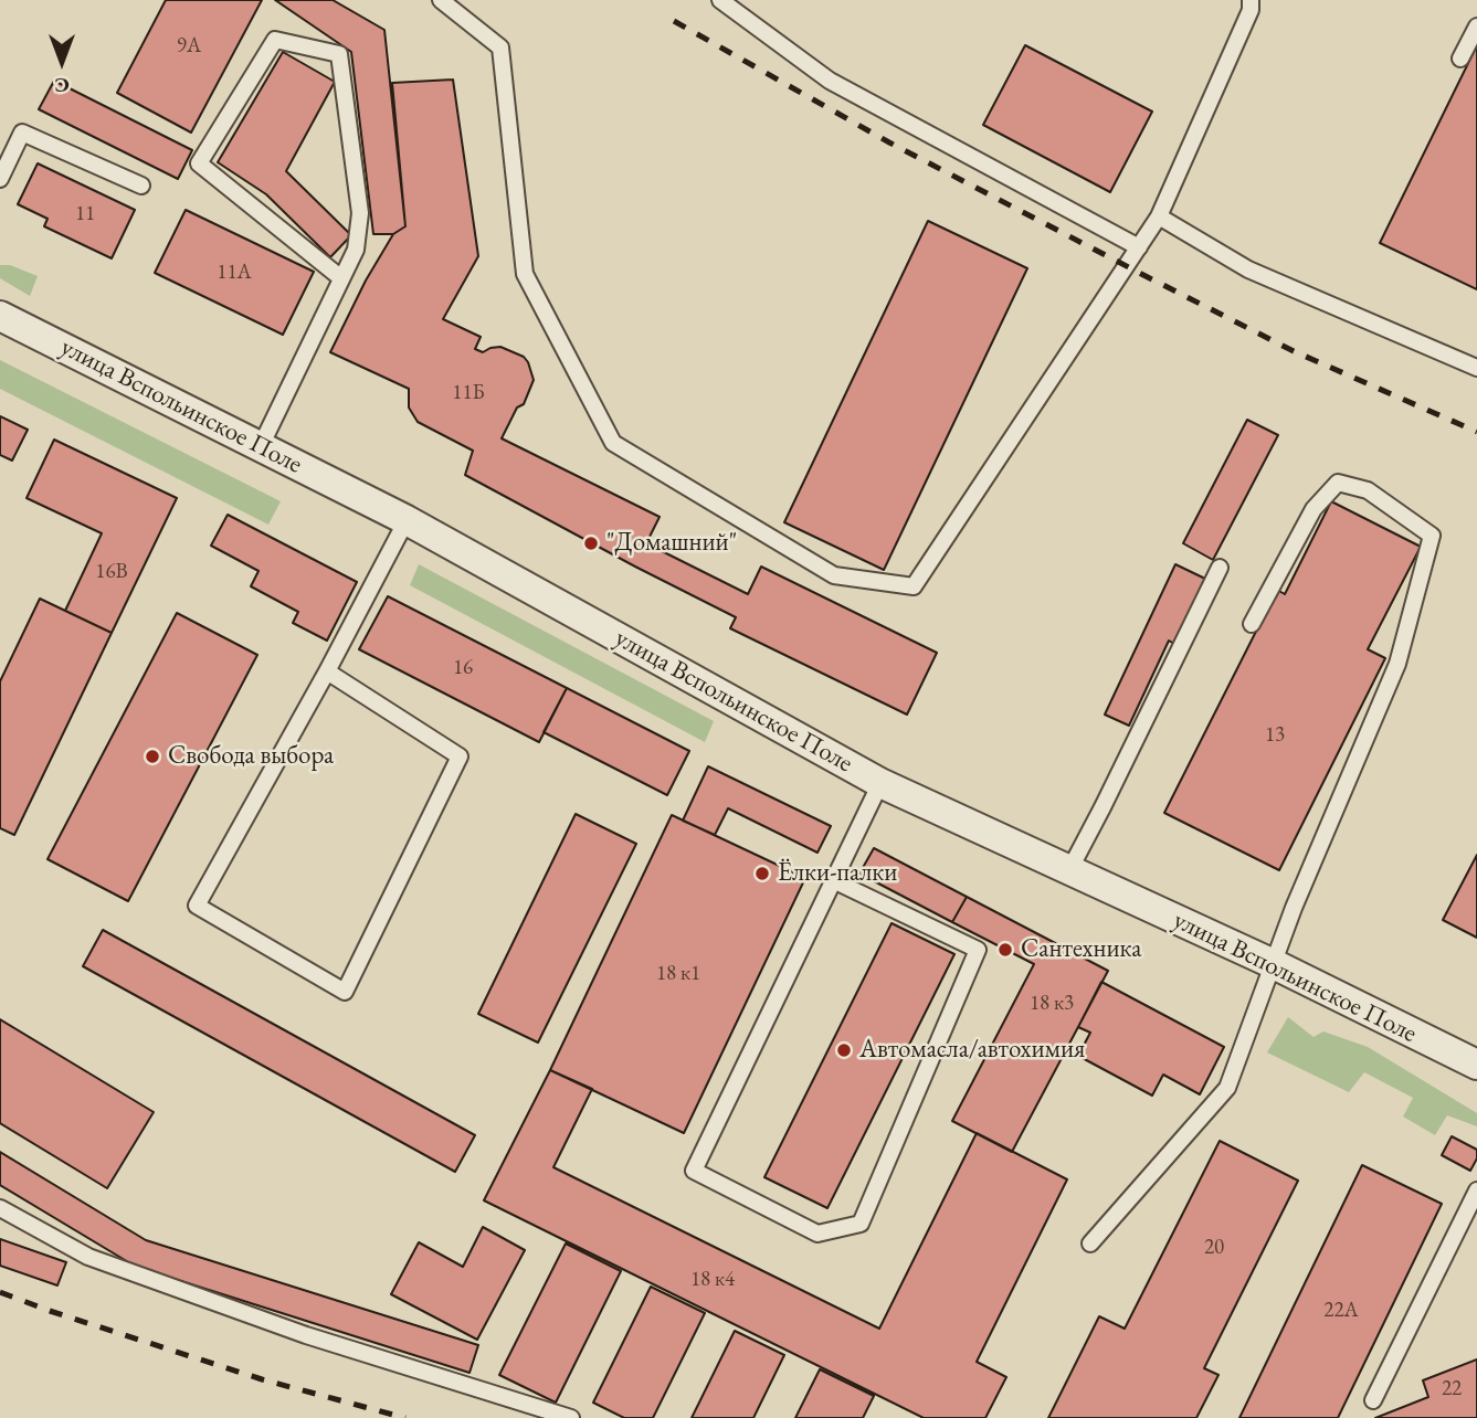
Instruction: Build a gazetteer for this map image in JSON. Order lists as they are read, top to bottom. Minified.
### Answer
{"streets":{"street":["улица Вспольинское Поле"]},"places":["\"Домашний\"","Свобода выбора","Ёлки-палки","Сантехника","Автомасла/автохимия"],"house_numbers":["9А","11","11А","11Б","16В","16","13","18 к1","18 к3","20","18 к4","22А","22"],"north":"bottom"}
